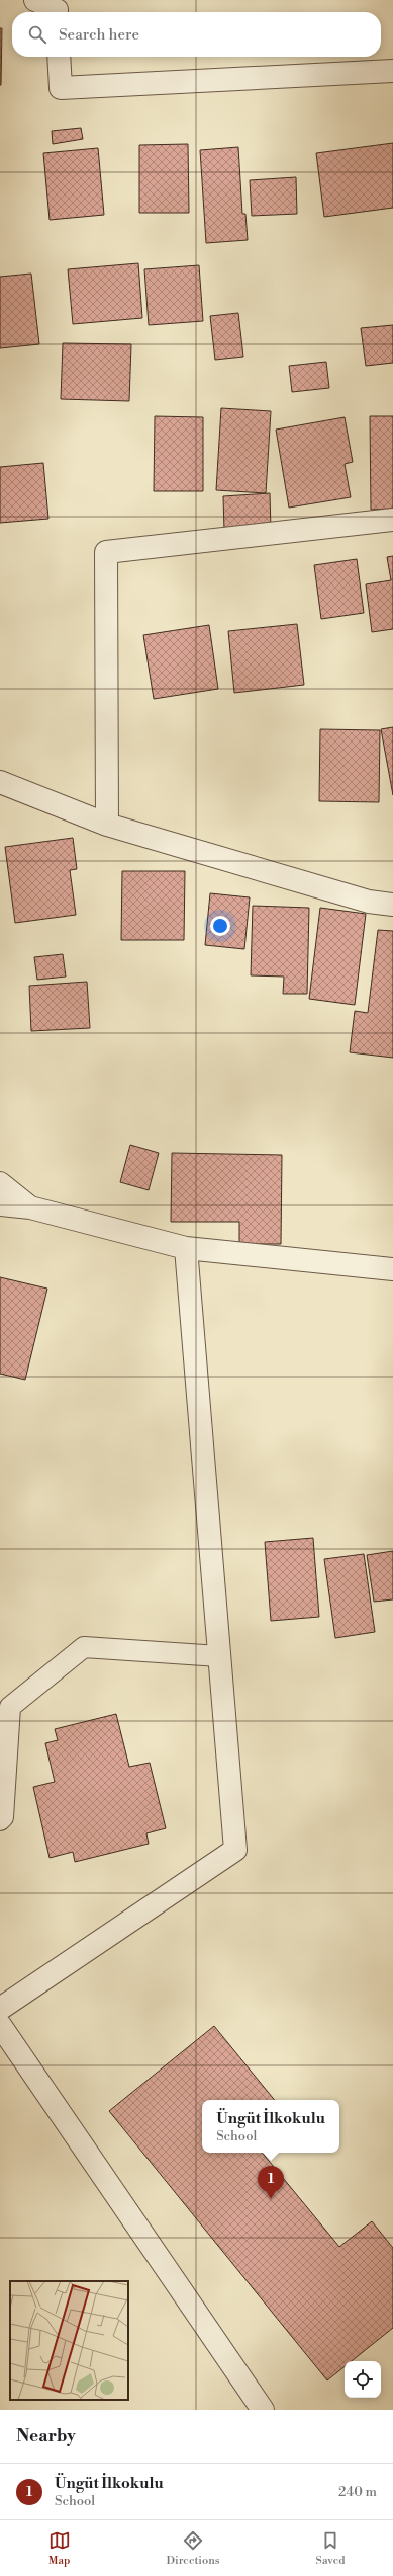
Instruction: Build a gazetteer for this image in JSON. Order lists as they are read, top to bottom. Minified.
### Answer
{"page":{"search":"Search here","popup":["Üngüt İlkokulu","School"],"pins":"1","heading":"Nearby","list":[{"mark":"1","name":"Üngüt İlkokulu","note":"School","value":"240 m"}],"nav":["Map","Directions","Saved"]}}
